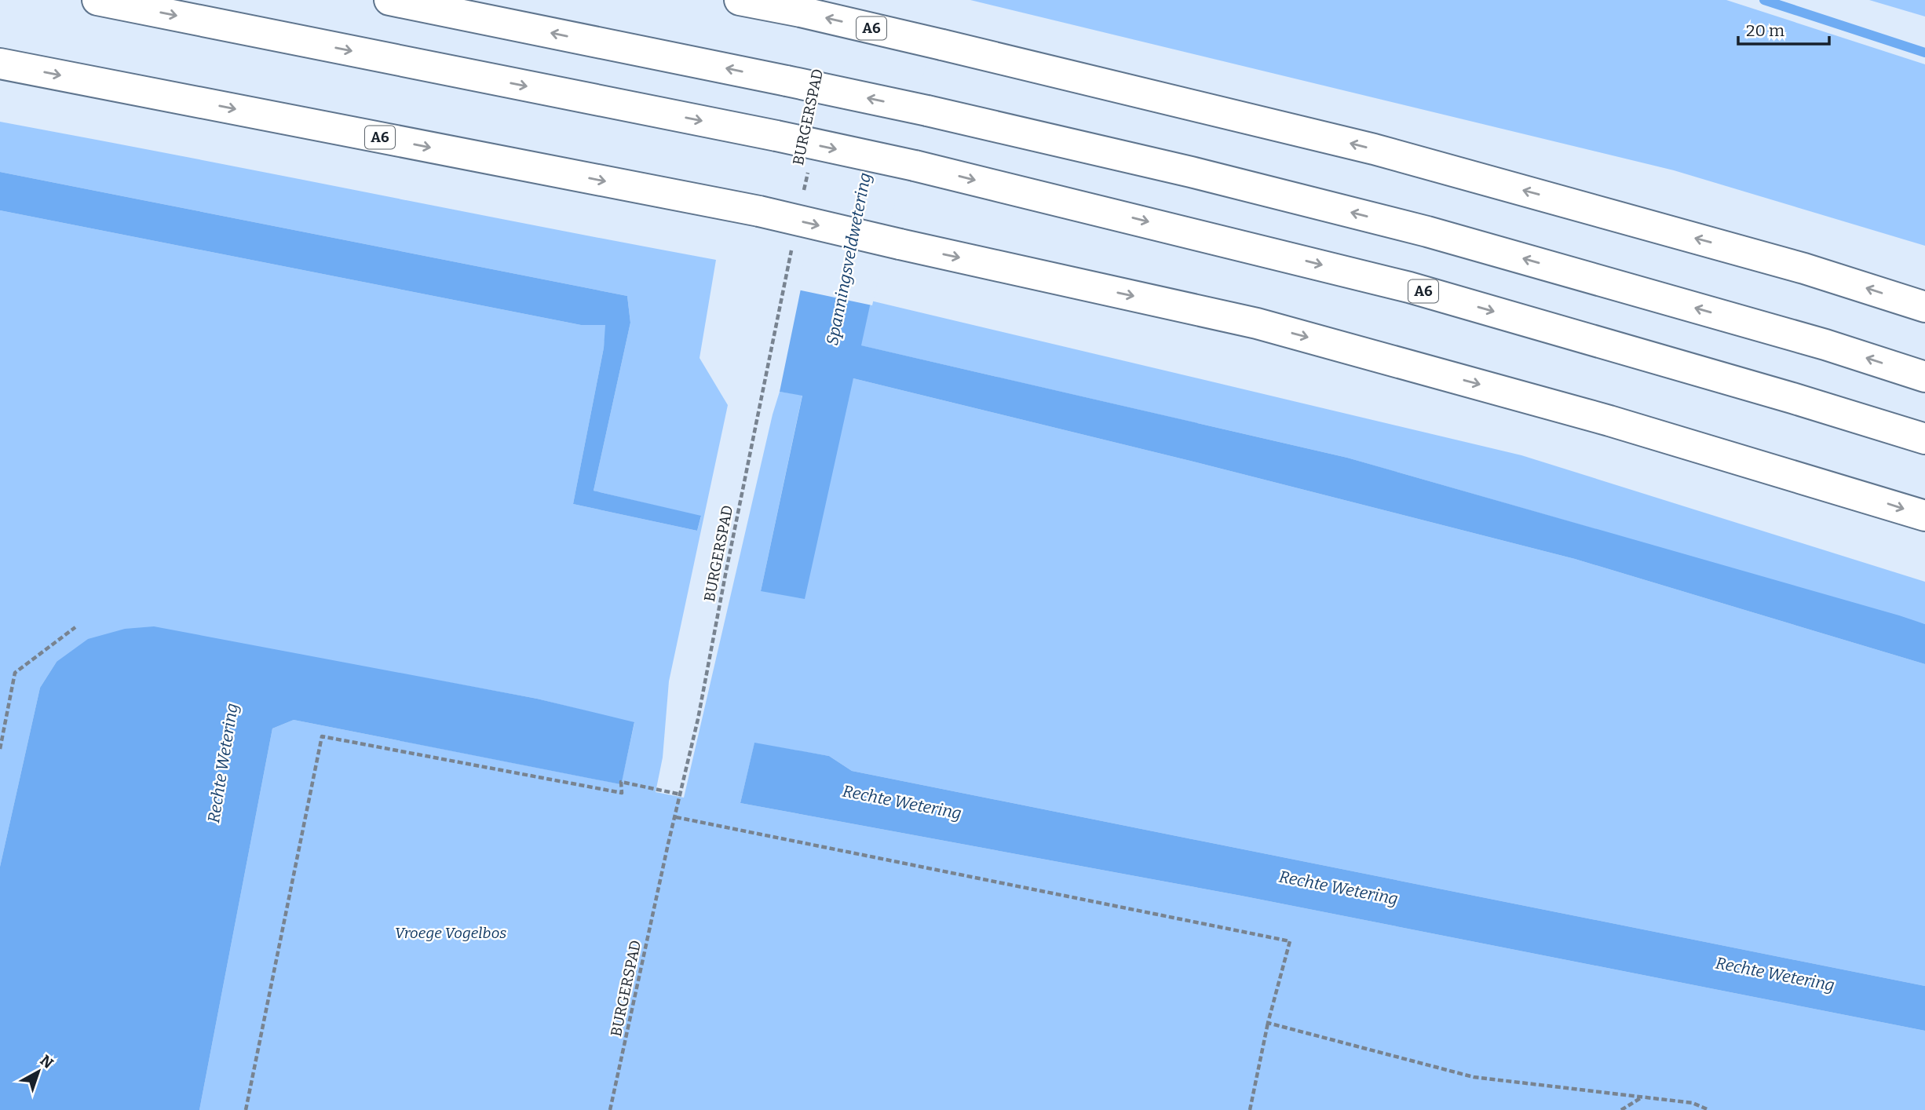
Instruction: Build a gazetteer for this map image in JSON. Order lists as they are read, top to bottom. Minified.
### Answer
{"streets":{"highway":["A6"],"path":["BURGERSPAD"]},"water":["Spanningsveldwetering","Rechte Wetering"],"parks":["Vroege Vogelbos"],"scale_bar":"20 m","north":"top right"}
